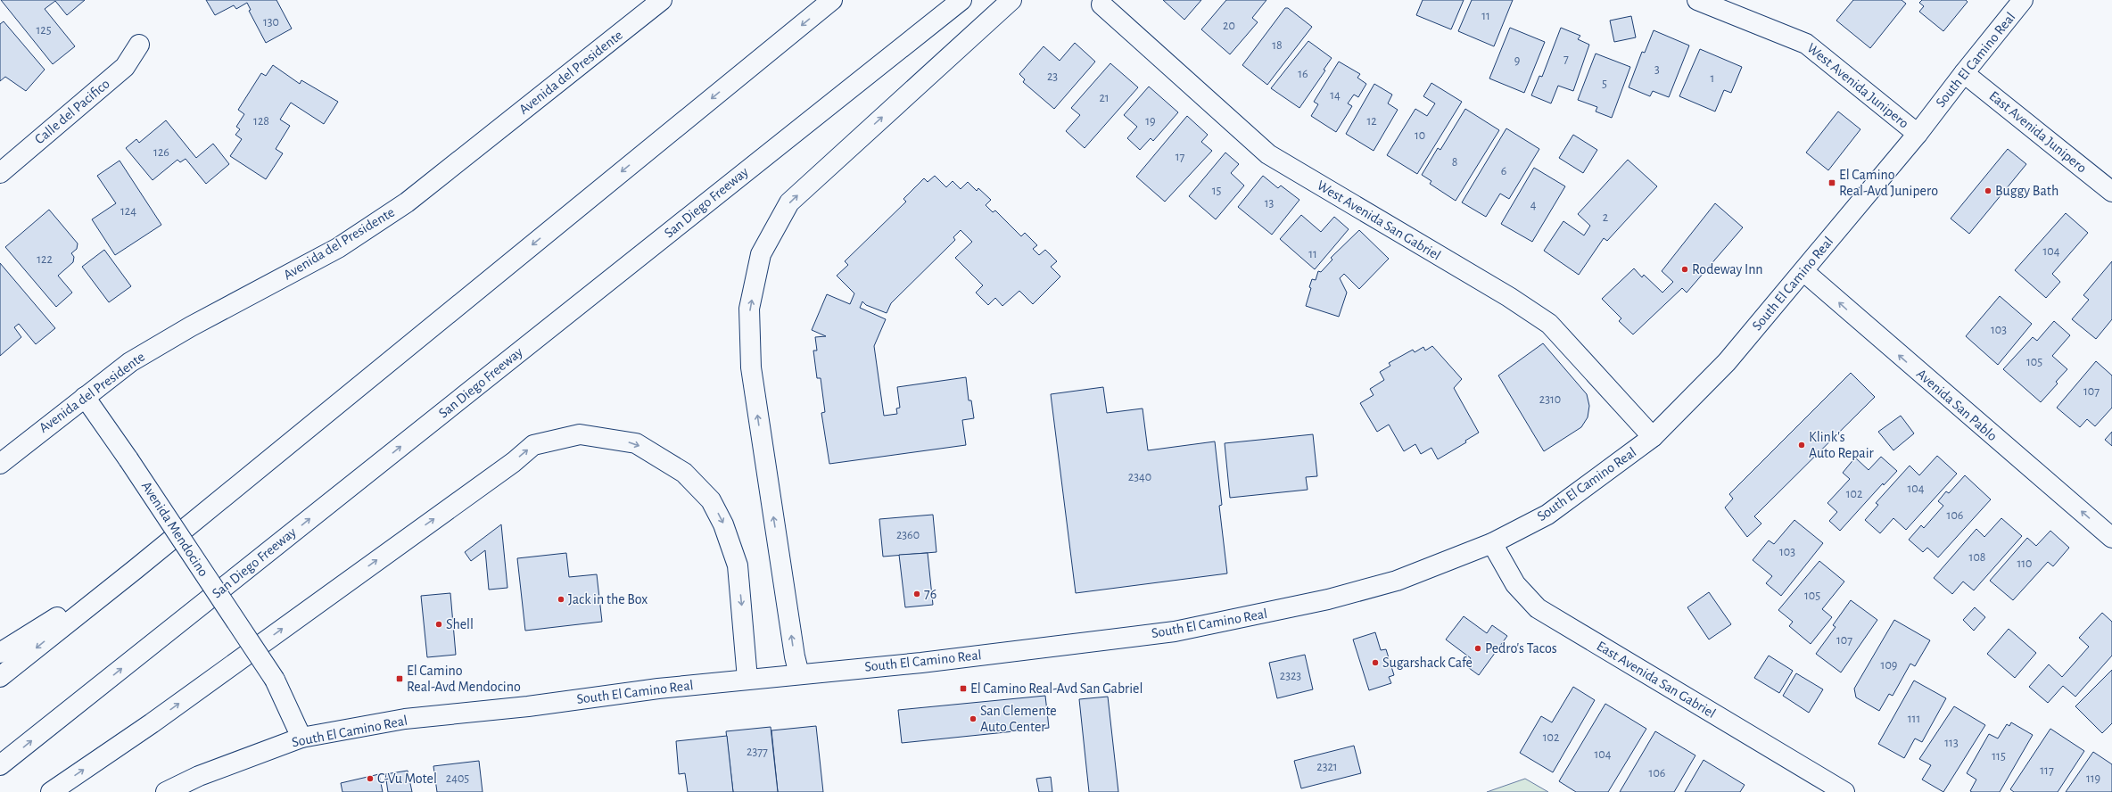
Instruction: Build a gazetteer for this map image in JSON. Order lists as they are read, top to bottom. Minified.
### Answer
{"streets":{"main road":["South El Camino Real","Avenida del Presidente","West Avenida Junipero","Calle del Pacifico","East Avenida Junipero","San Diego Freeway","West Avenida San Gabriel","Avenida San Pablo","Avenida Mendocino","East Avenida San Gabriel"]},"crossings":[["South El Camino Real","West Avenida Junipero"],["South El Camino Real","East Avenida Junipero"],["South El Camino Real","West Avenida San Gabriel"],["South El Camino Real","Avenida San Pablo"],["South El Camino Real","Avenida Mendocino"],["South El Camino Real","East Avenida San Gabriel"],["Avenida del Presidente","Avenida Mendocino"]],"one_way":["Avenida San Pablo"],"places":{"transit":["El Camino Real-Avd Junipero","El Camino Real-Avd Mendocino","El Camino Real-Avd San Gabriel"],"other":["Buggy Bath","Rodeway Inn","Klink's Auto Repair","76","Jack in the Box","Shell","Pedro's Tacos","Sugarshack Cafe","San Clemente Auto Center","C-Vu Motel"]},"house_numbers":["11","130","20","125","18","7","9","3","16","23","1","5","14","21","128","19","12","10","126","17","8","6","15","13","4","124","2","104","11","122","103","105","107","2310","2340","104","102","106","2360","103","108","110","105","107","109","2323","111","102","113","2377","104","115","2321","117","106","2405","119"]}
